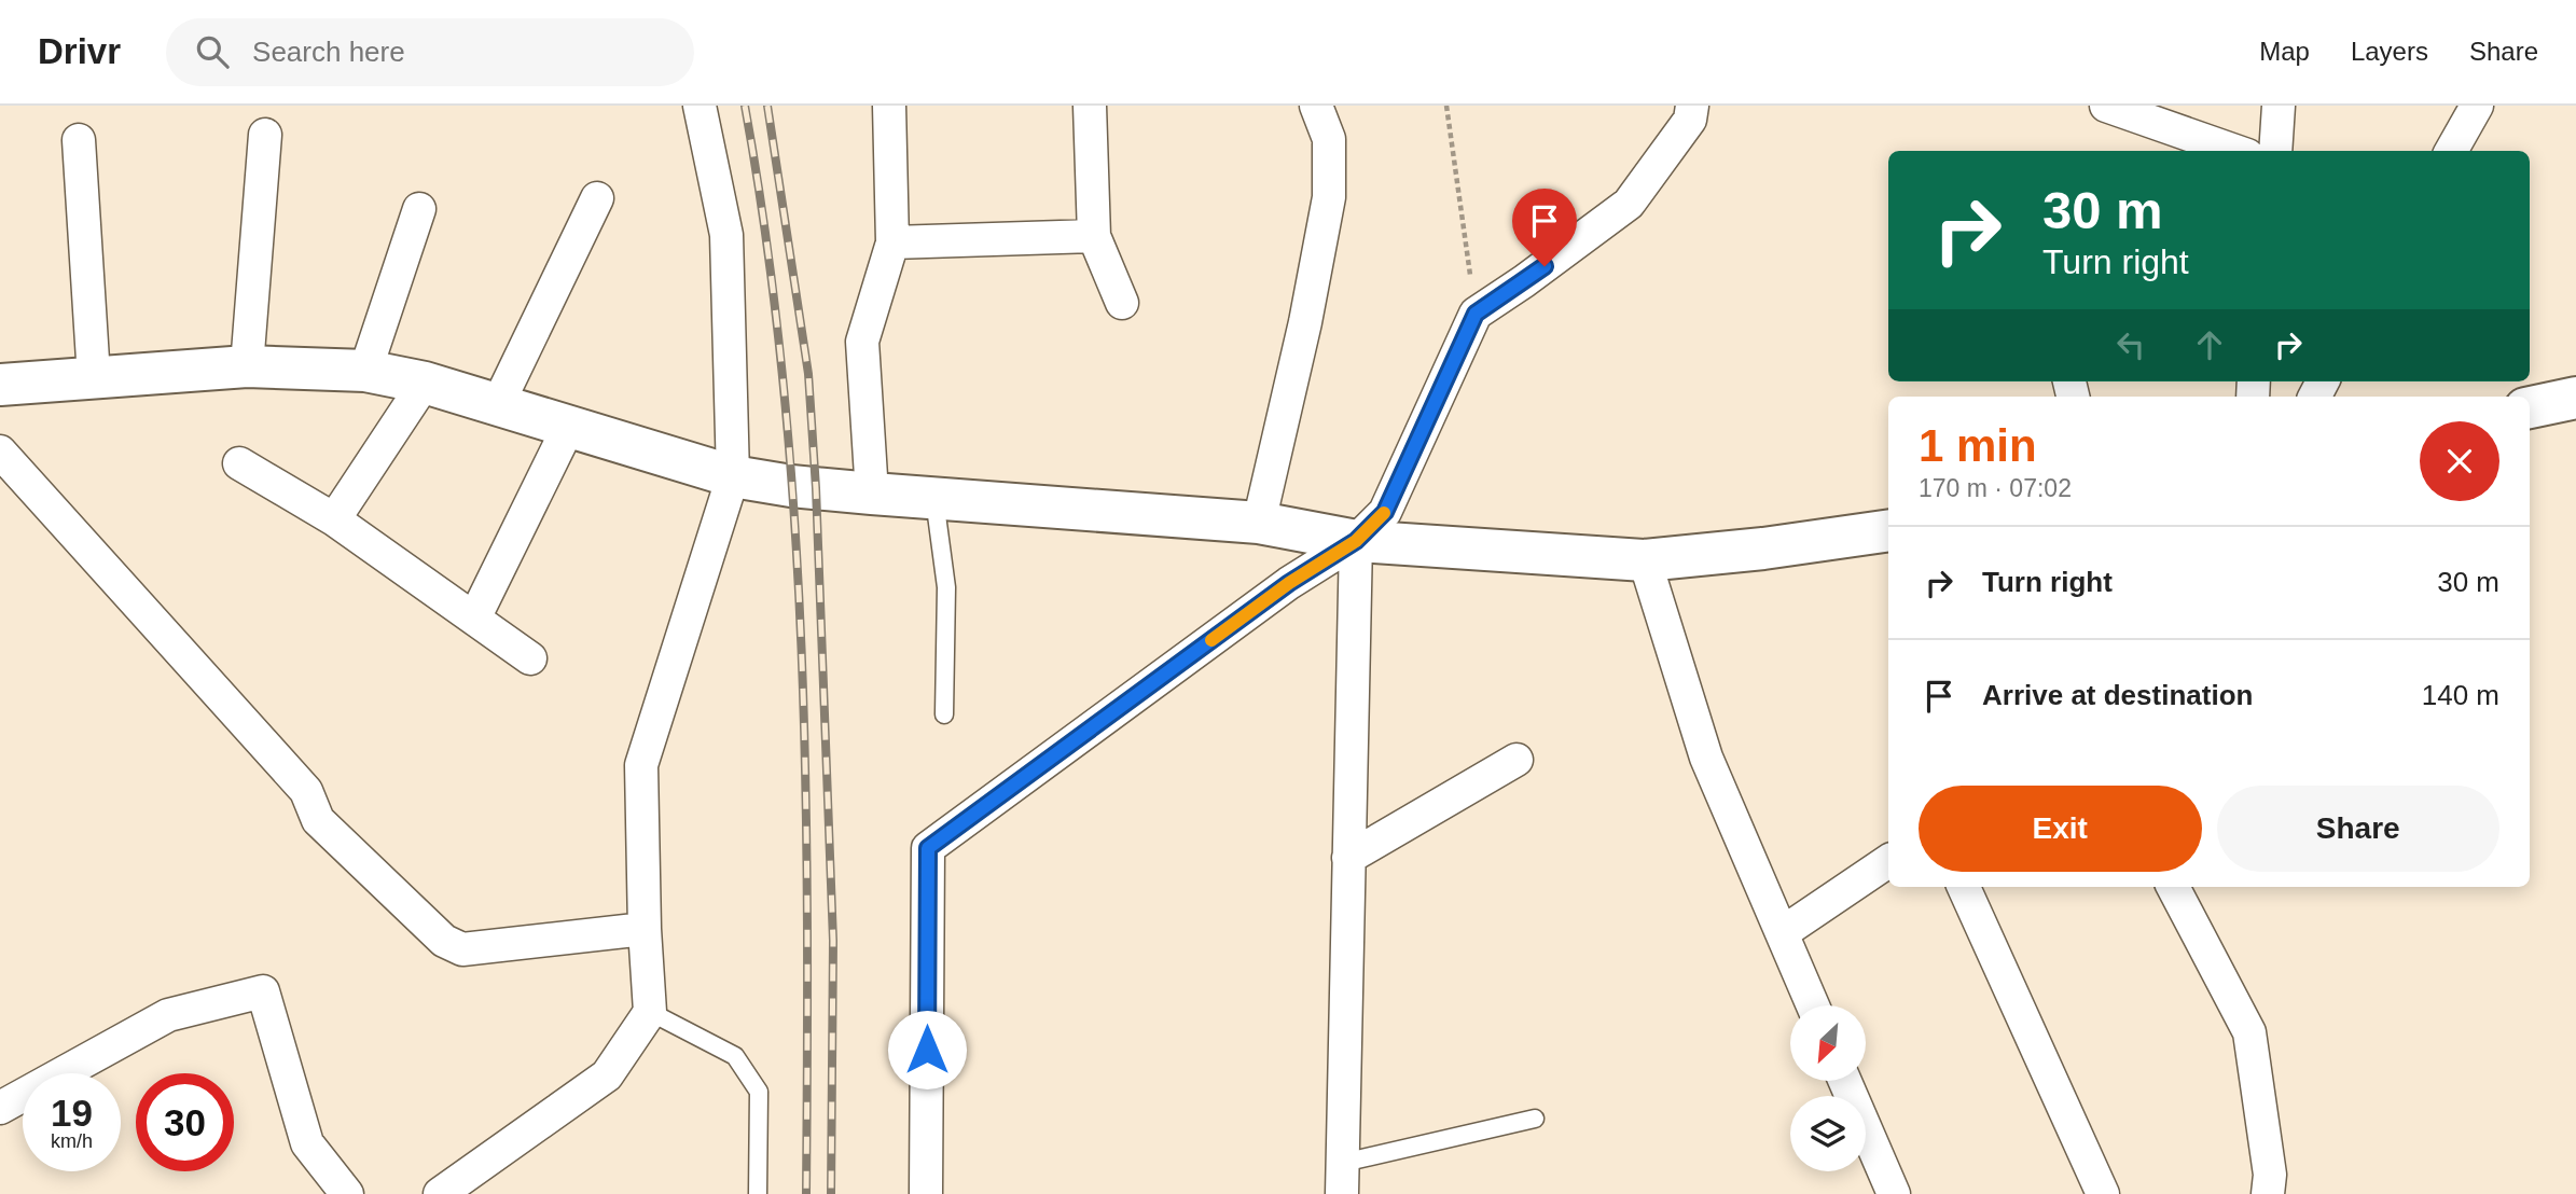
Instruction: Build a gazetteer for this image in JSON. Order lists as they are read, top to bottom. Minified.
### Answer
{"north":"bottom left","page":{"header":"Drivr","search":"Search here","nav":["Map","Layers","Share"],"turn":["30 m","Turn right"],"heading":["1 min","170 m · 07:02"],"list":[{"name":"Turn right","value":"30 m"},{"name":"Arrive at destination","value":"140 m"}],"buttons":["Exit","Share"],"speed":"19 km/h","limit":"30"}}
